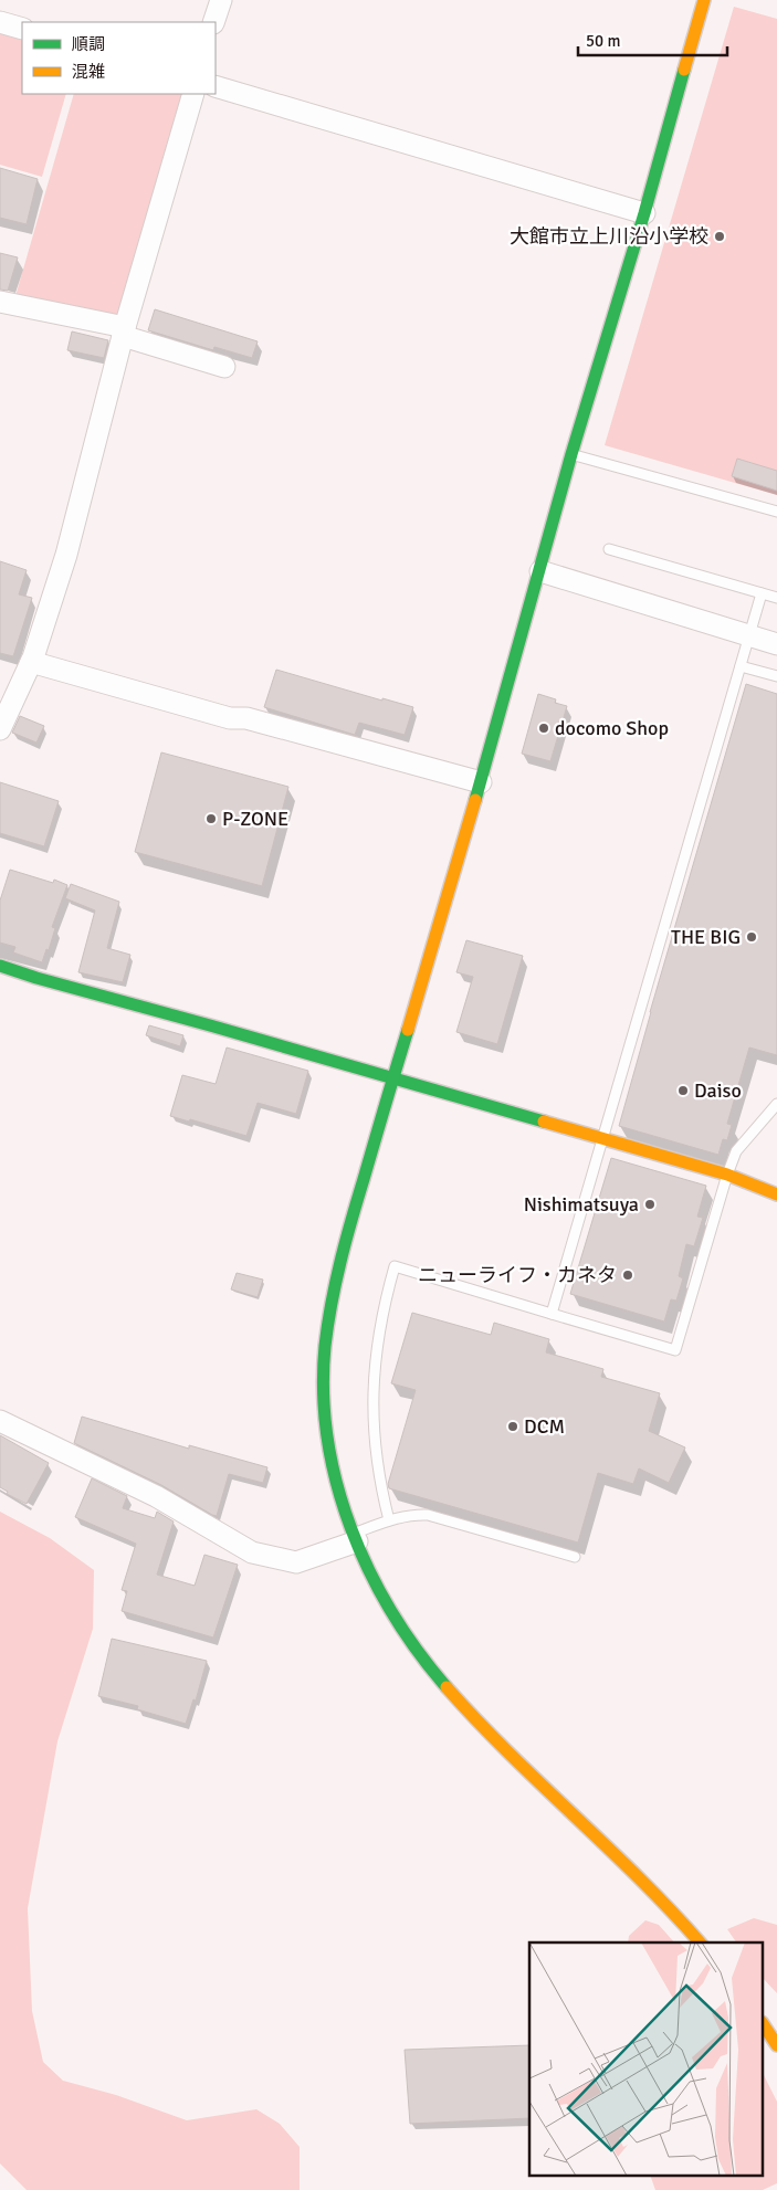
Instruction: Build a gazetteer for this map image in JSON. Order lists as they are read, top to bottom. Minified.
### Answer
{"places":["大館市立上川沿小学校","docomo Shop","P-ZONE","THE BIG","Daiso","Nishimatsuya","ニューライフ・カネタ","DCM"],"legend":["順調","混雑"],"scale_bar":"50 m"}
